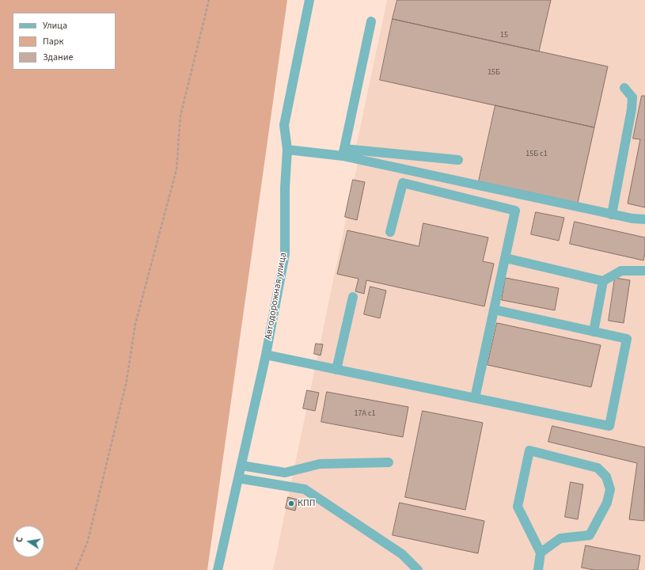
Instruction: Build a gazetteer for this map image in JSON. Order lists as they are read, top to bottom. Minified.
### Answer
{"streets":{"street":["Автодорожная улица"]},"places":["КПП"],"house_numbers":["15","15Б","15Б с1","17А с1"],"legend":["Улица","Парк","Здание"],"north":"left"}
